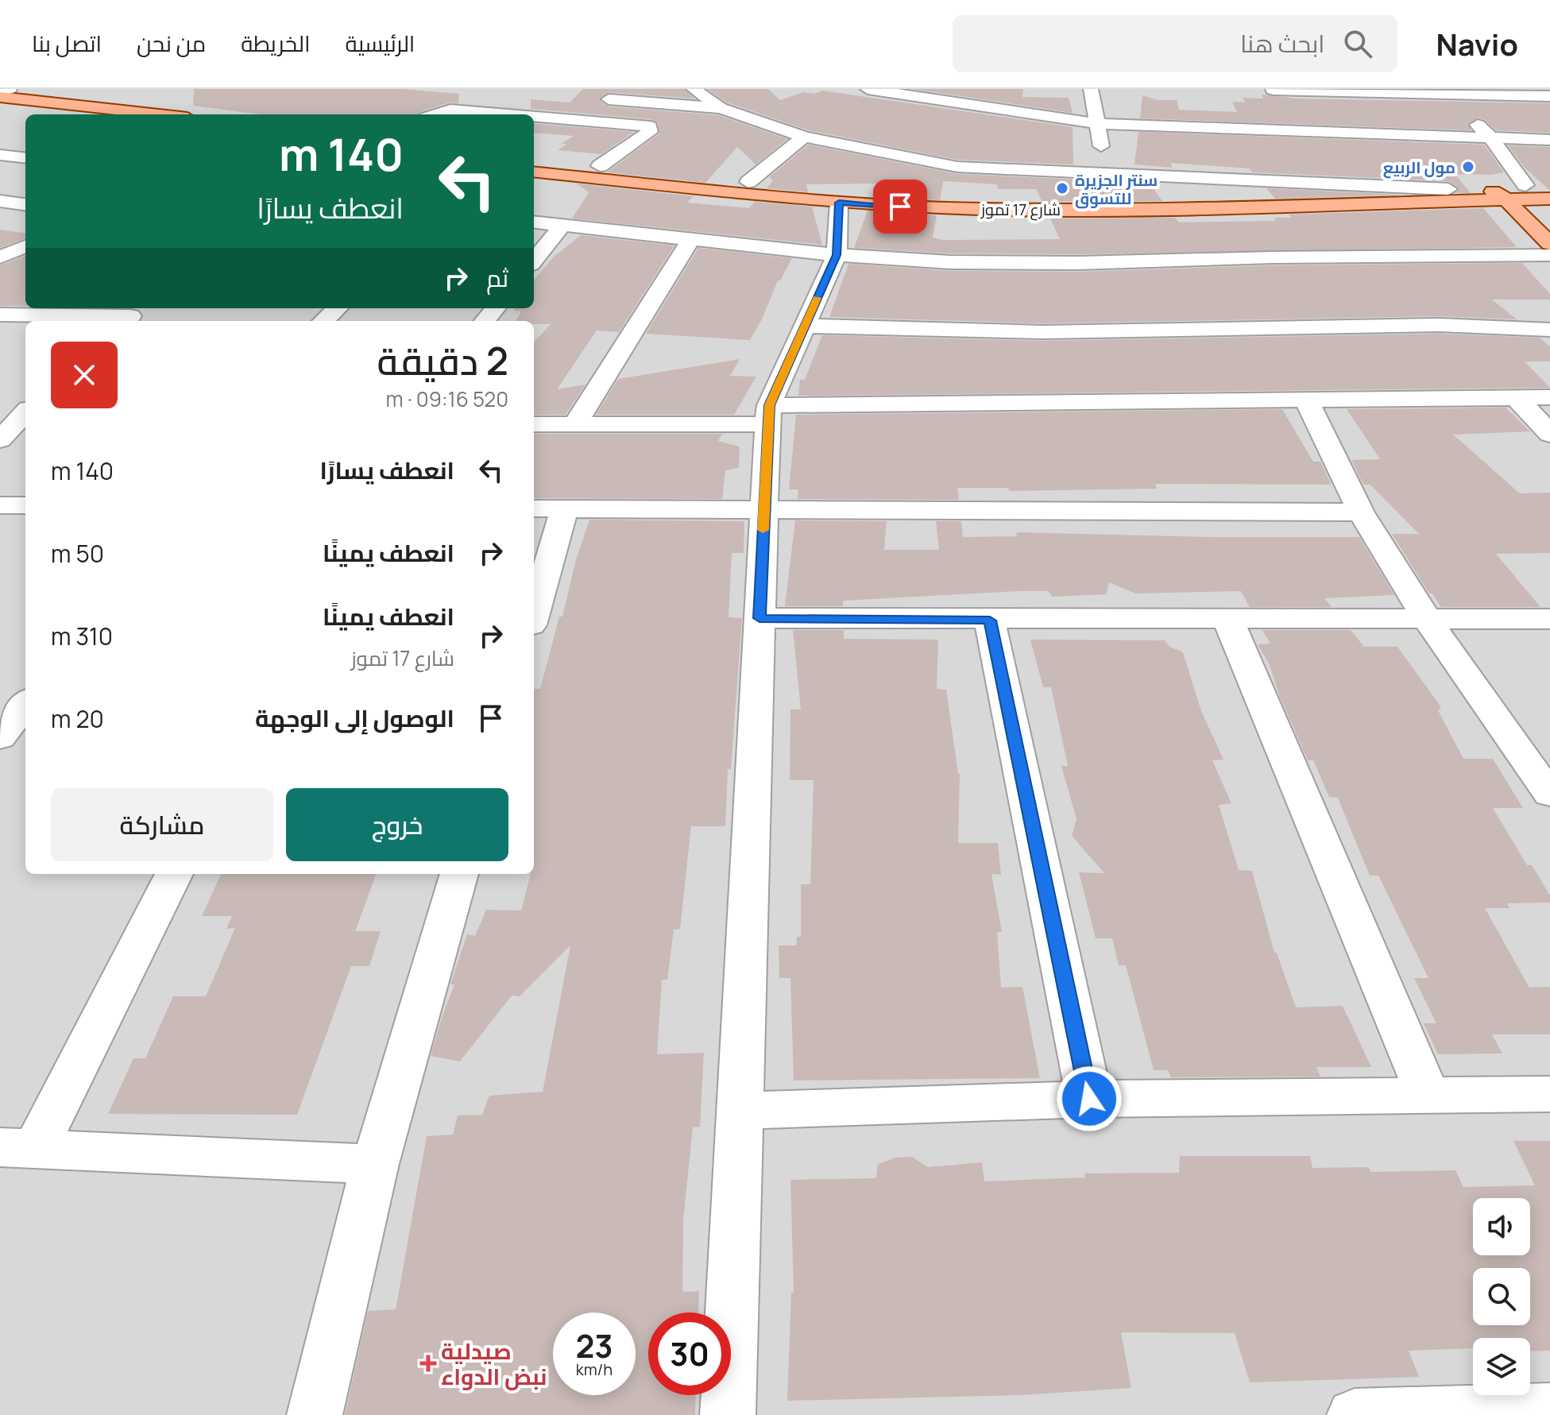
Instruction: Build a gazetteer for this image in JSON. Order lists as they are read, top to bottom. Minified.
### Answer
{"streets":{"main road":["شارع 17 تموز"]},"places":{"other":["مول الربيع","سنتر الجزيرة للتسوق"],"health":["صيدلية نبض الدواء"]},"page":{"header":"Navio","search":"ابحث هنا","nav":["الرئيسية","الخريطة","من نحن","اتصل بنا"],"turn":["140 m","انعطف يسارًا"],"then":"ثم","heading":["2 دقيقة","520 m · 09:16"],"list":[{"name":"انعطف يسارًا","value":"140 m"},{"name":"انعطف يمينًا","value":"50 m"},{"name":"انعطف يمينًا","note":"شارع 17 تموز","value":"310 m"},{"name":"الوصول إلى الوجهة","value":"20 m"}],"buttons":["خروج","مشاركة"],"speed":"23 km/h","limit":"30"}}
